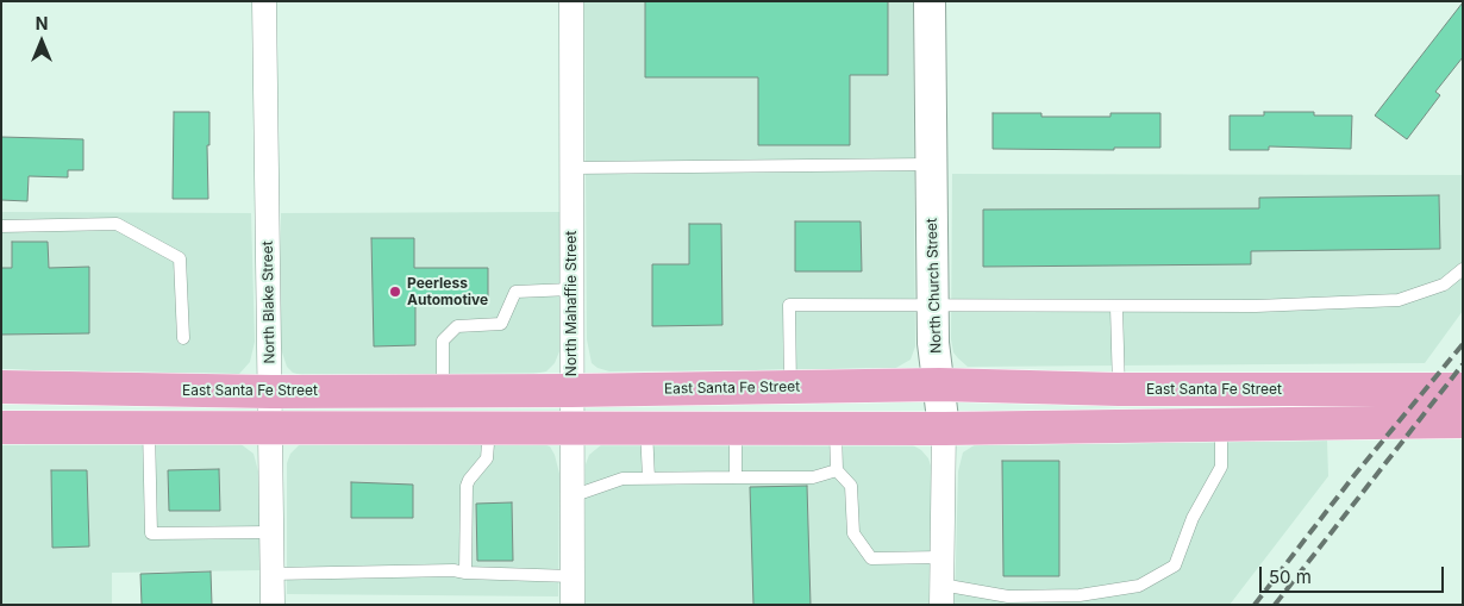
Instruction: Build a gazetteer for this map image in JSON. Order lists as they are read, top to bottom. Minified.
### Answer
{"streets":{"main road":["East Santa Fe Street"],"street":["North Church Street","North Blake Street","North Mahaffie Street"]},"crossings":[["North Church Street","East Santa Fe Street"],["North Blake Street","East Santa Fe Street"],["North Mahaffie Street","East Santa Fe Street"]],"places":["Peerless Automotive"],"scale_bar":"50 m","north":"top"}
